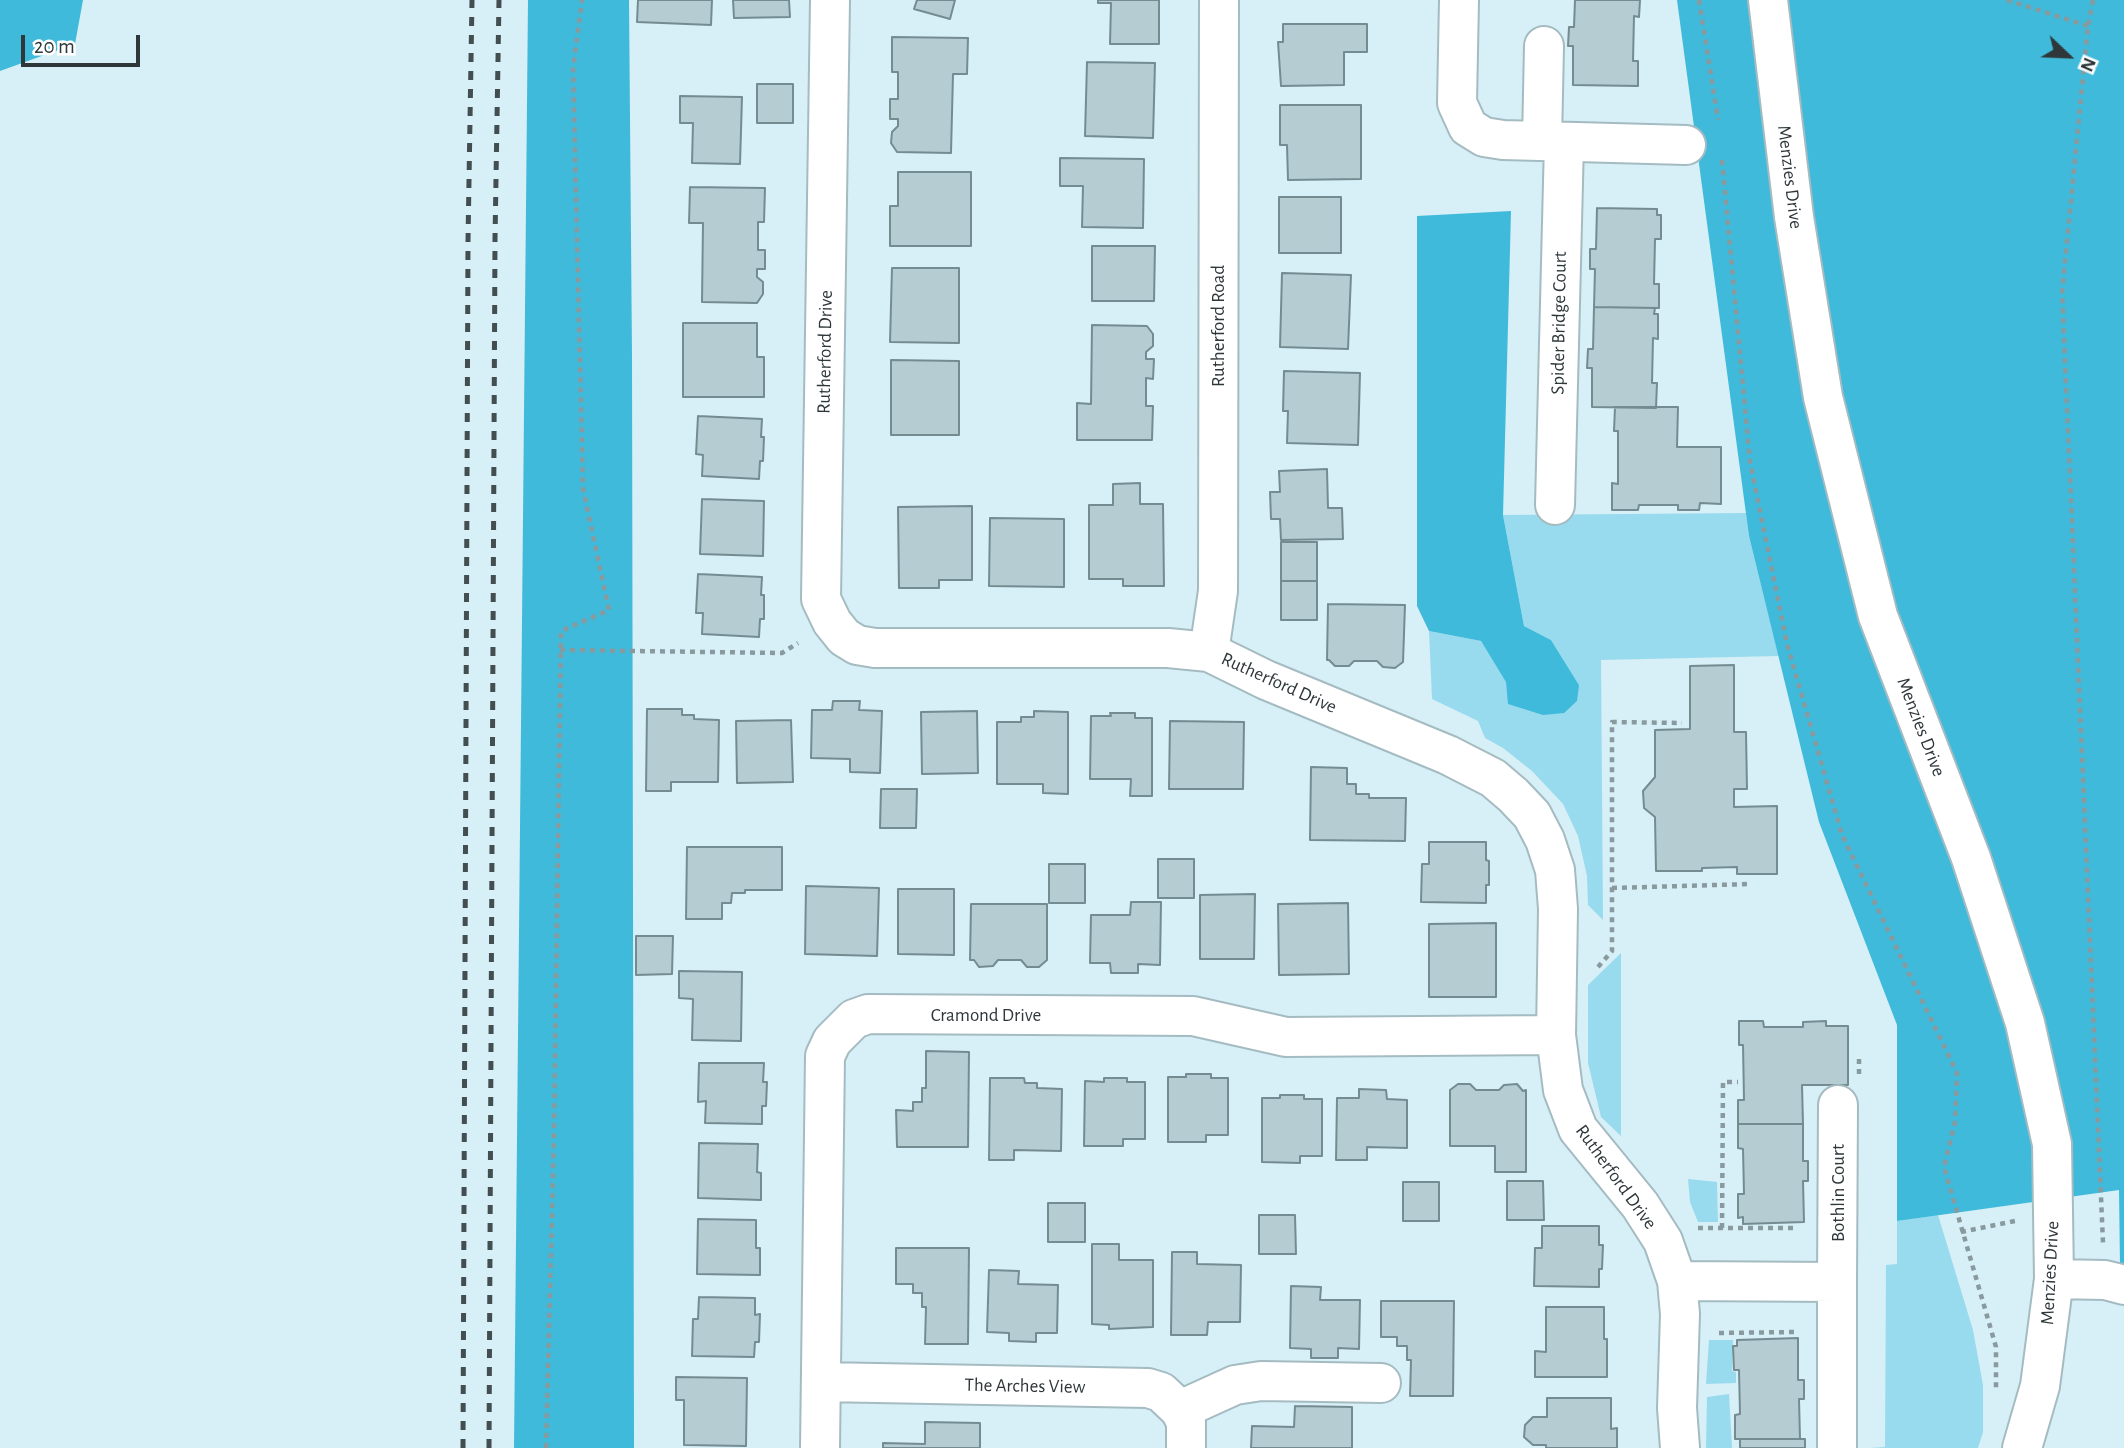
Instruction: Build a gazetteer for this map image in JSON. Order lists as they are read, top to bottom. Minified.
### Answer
{"streets":{"street":["Menzies Drive","Spider Bridge Court","Rutherford Road","Rutherford Drive","Cramond Drive","Bothlin Court","The Arches View"]},"crossings":[["Rutherford Road","Rutherford Drive"],["Rutherford Drive","Cramond Drive"],["Cramond Drive","The Arches View"]],"scale_bar":"20 m","north":"bottom right"}
